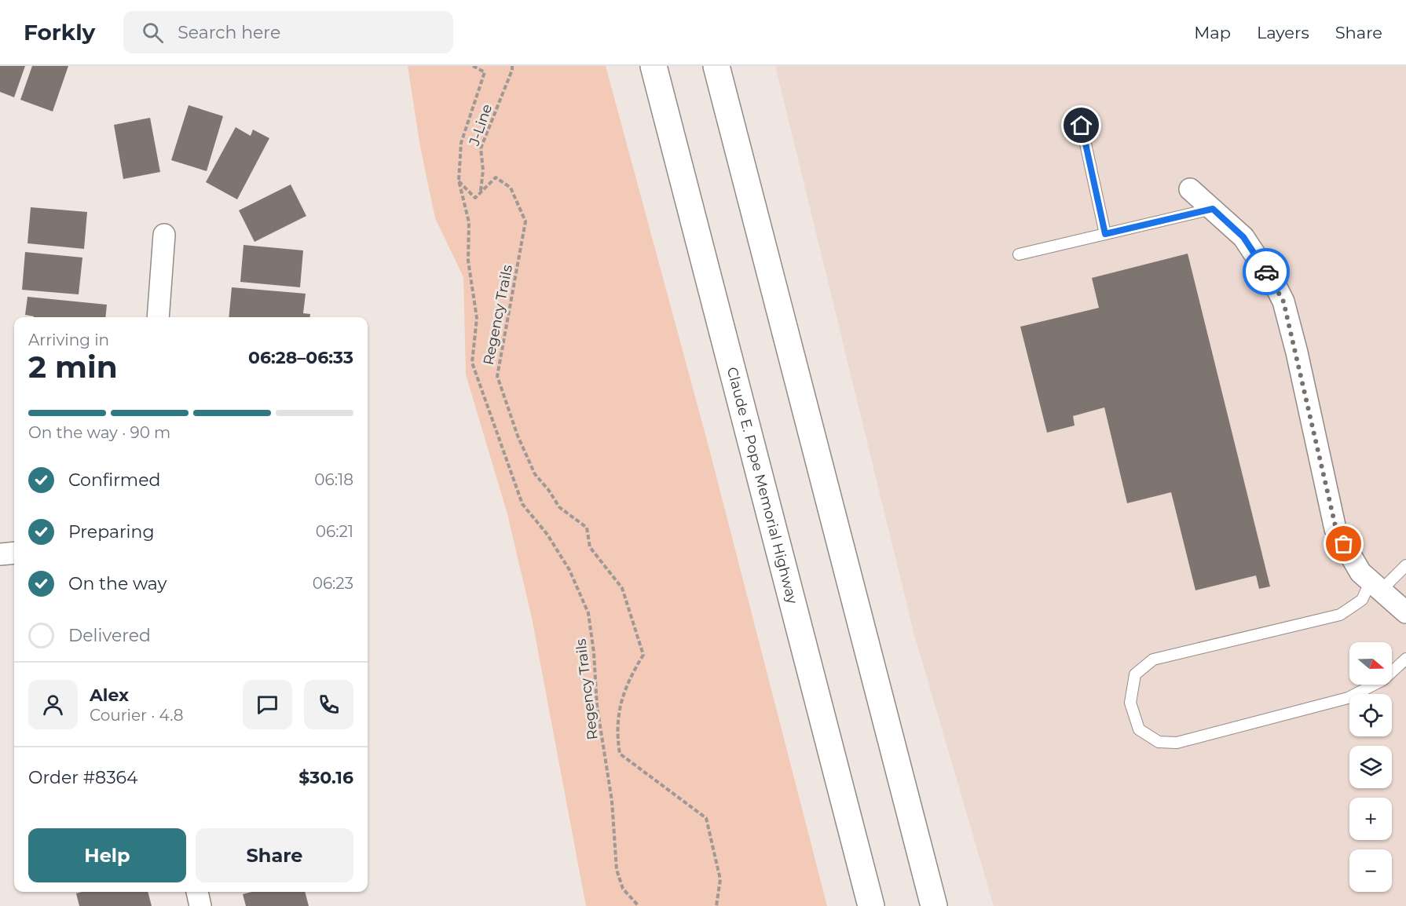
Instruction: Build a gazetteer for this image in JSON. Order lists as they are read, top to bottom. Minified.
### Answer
{"streets":{"highway":["Claude E. Pope Memorial Highway"],"path":["J-Line","Regency Trails"]},"crossings":[["J-Line","Regency Trails"]],"north":"right","page":{"header":"Forkly","search":"Search here","nav":["Map","Layers","Share"],"heading":["2 min","Arriving in","06:28–06:33"],"panel":["Alex","Courier · 4.8","Order #8364","$30.16"],"bar":"On the way · 90 m","list":[["Confirmed","06:18"],["Preparing","06:21"],["On the way","06:23"],"Delivered"],"map_buttons":["+","−"],"buttons":["Help","Share"]}}
